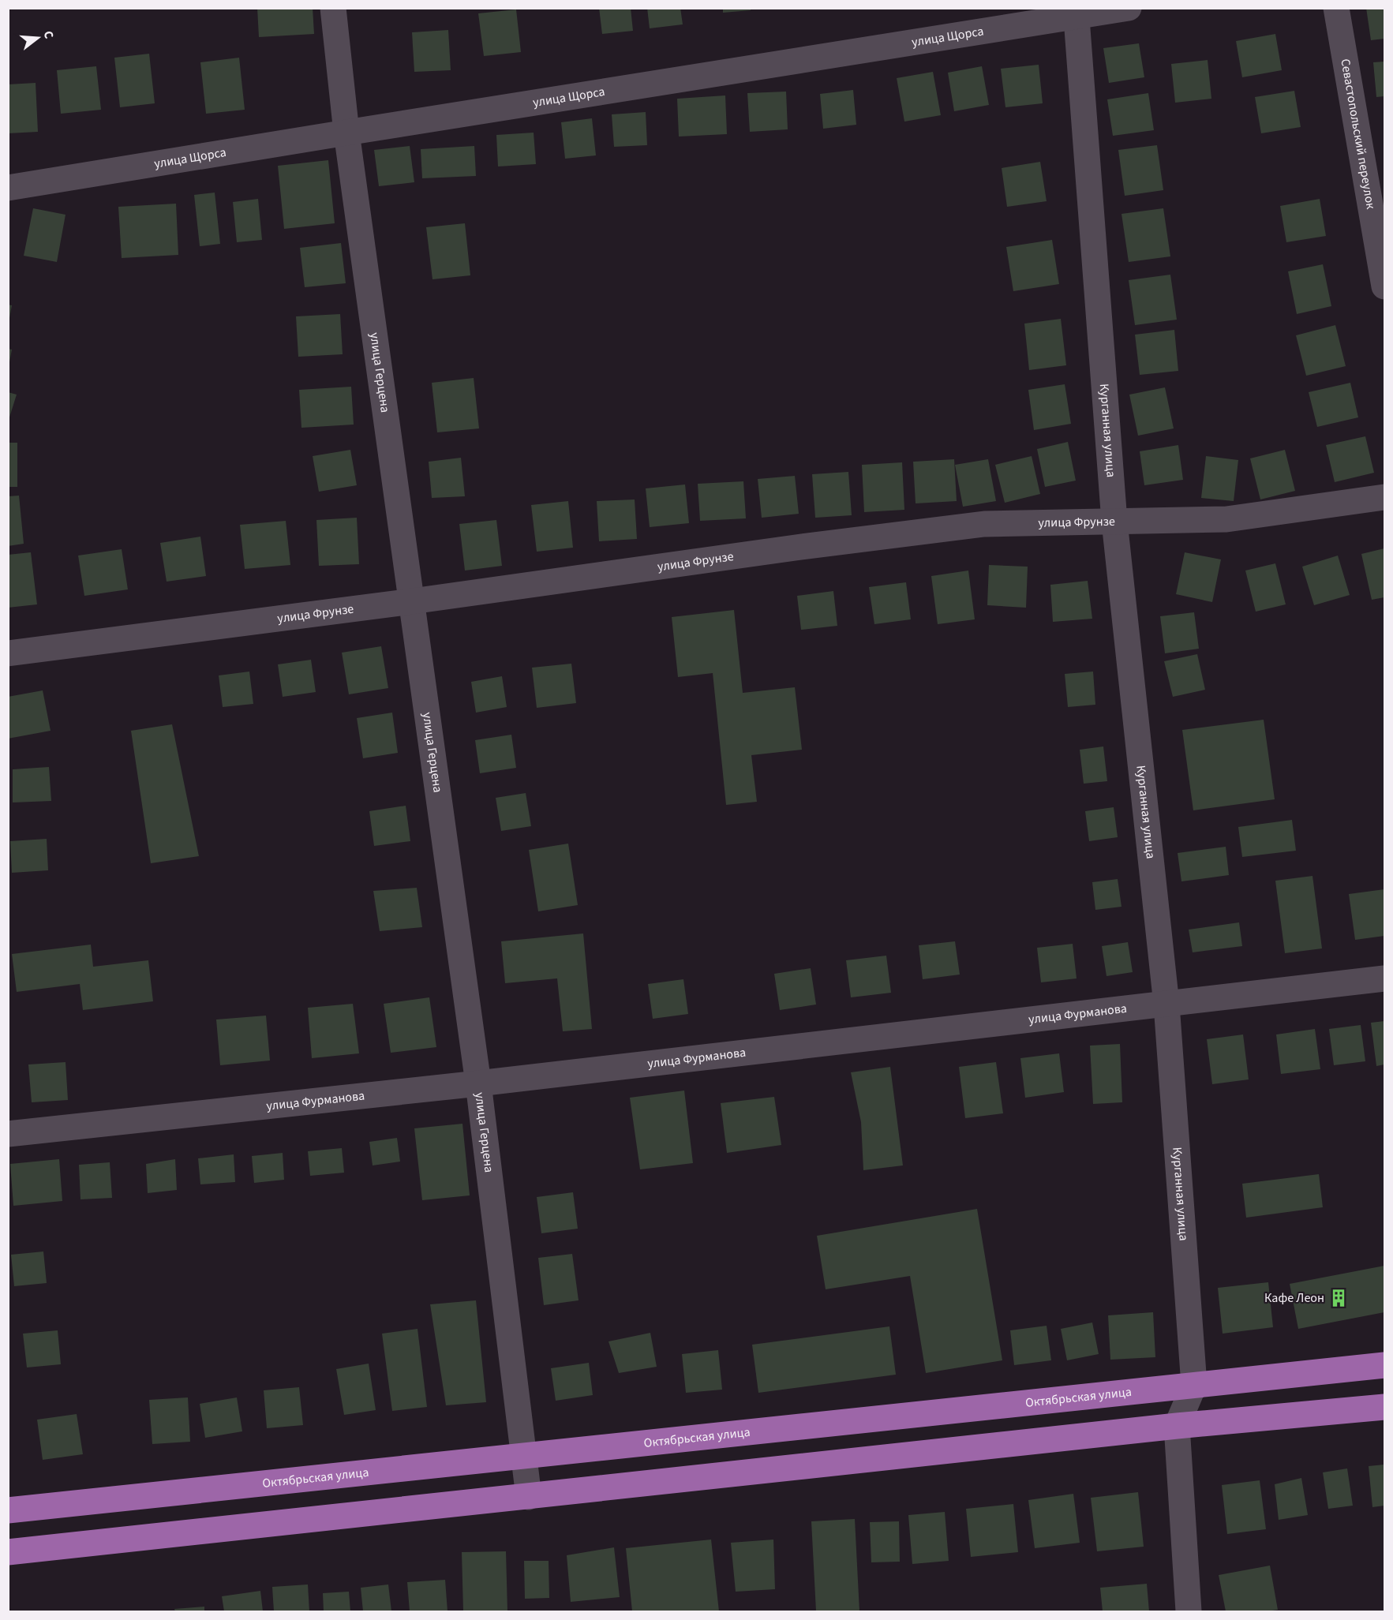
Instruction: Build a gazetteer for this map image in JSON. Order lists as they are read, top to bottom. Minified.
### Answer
{"streets":{"main road":["Октябрьская улица"],"street":["улица Щорса","Севастопольский переулок","улица Герцена","Курганная улица","улица Фрунзе","улица Фурманова"]},"crossings":[["улица Щорса","улица Герцена"],["улица Щорса","Курганная улица"],["улица Герцена","улица Фрунзе"],["улица Герцена","улица Фурманова"],["улица Герцена","Октябрьская улица"],["Курганная улица","улица Фрунзе"],["Курганная улица","улица Фурманова"],["Курганная улица","Октябрьская улица"]],"places":{"building":["Кафе Леон"]},"north":"right"}
